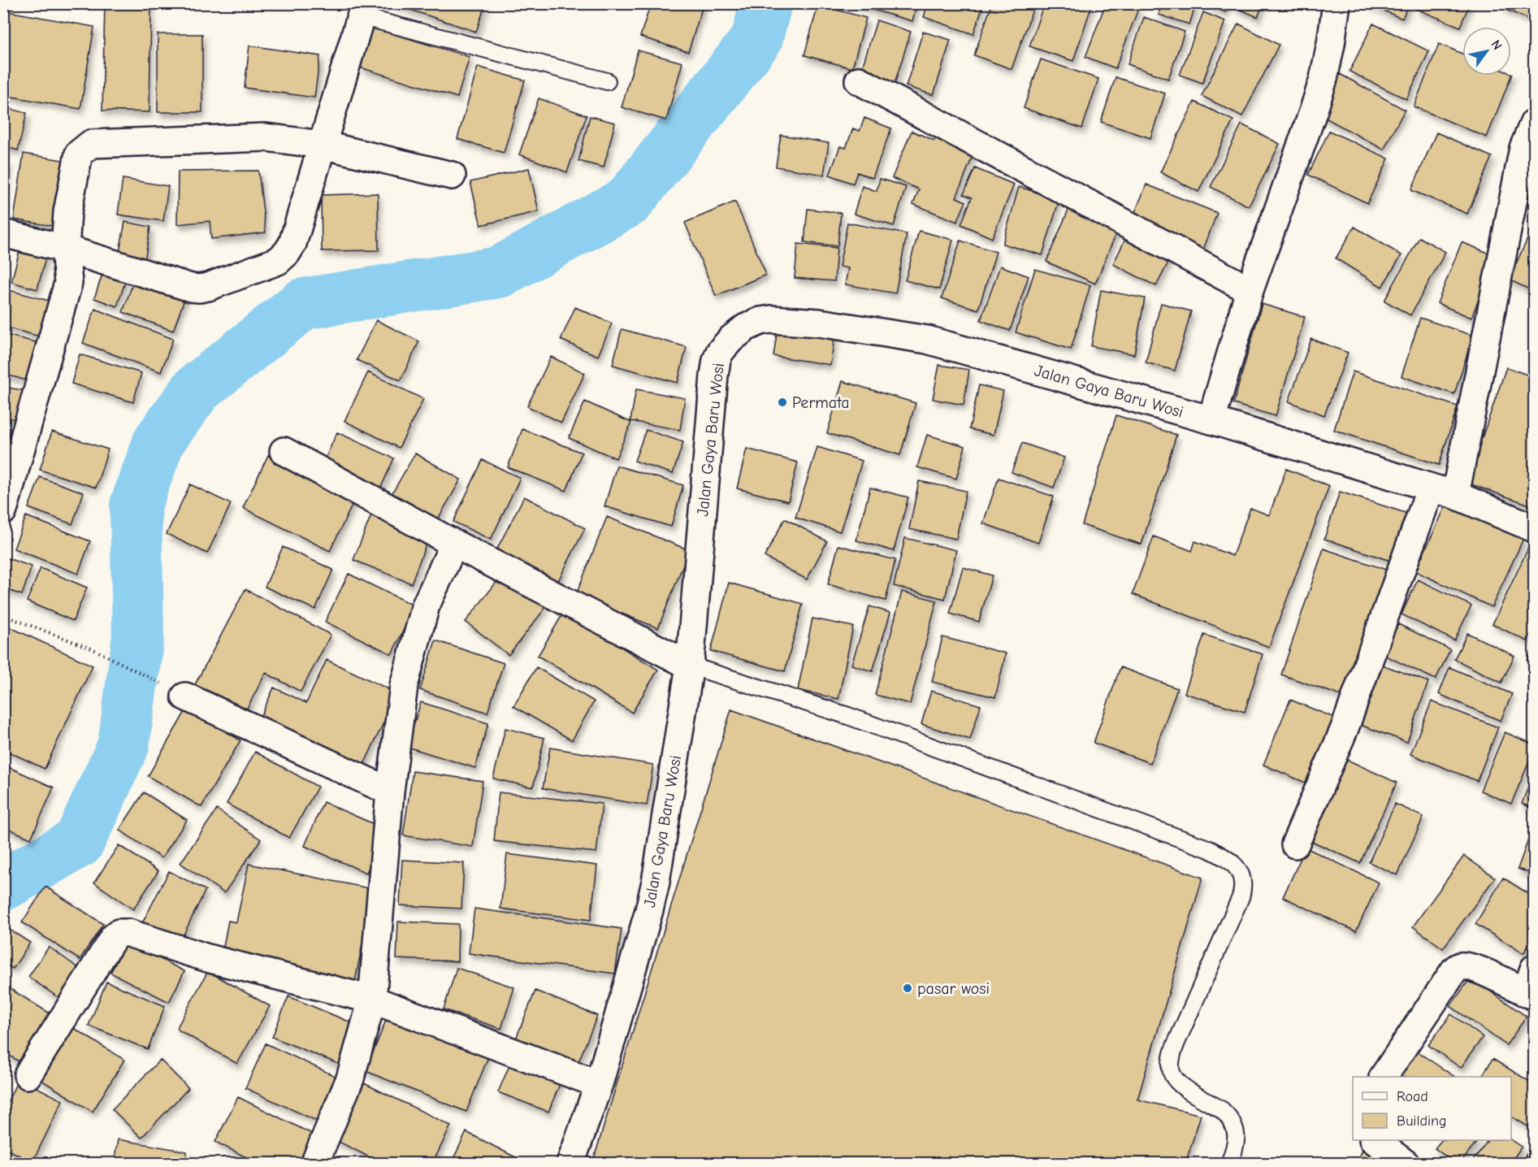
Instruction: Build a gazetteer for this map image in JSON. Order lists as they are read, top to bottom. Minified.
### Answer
{"streets":{"street":["Jalan Gaya Baru Wosi"]},"places":["Permata","pasar wosi"],"legend":["Road","Building"],"north":"top right"}
